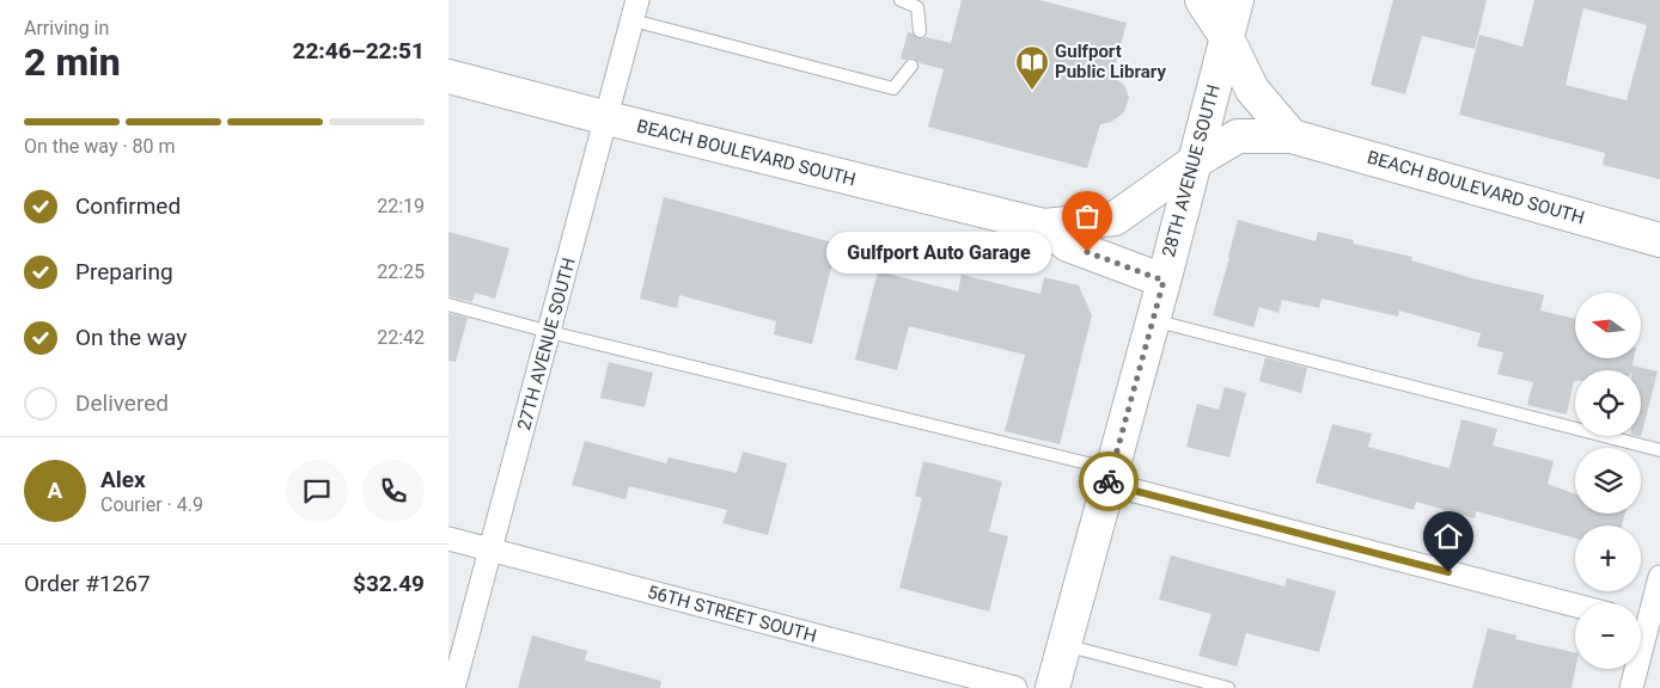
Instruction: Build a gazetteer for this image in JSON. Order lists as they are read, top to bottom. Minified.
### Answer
{"streets":{"street":["BEACH BOULEVARD SOUTH","28TH AVENUE SOUTH","27TH AVENUE SOUTH","56TH STREET SOUTH"]},"crossings":[["BEACH BOULEVARD SOUTH","28TH AVENUE SOUTH"],["BEACH BOULEVARD SOUTH","27TH AVENUE SOUTH"],["27TH AVENUE SOUTH","56TH STREET SOUTH"]],"places":{"library":["Gulfport Public Library"],"other":["Gulfport Auto Garage"]},"north":"left","page":{"heading":["2 min","Arriving in","22:46–22:51"],"panel":["Alex","Courier · 4.9","Order #1267","$32.49"],"bar":"On the way · 80 m","list":[["Confirmed","22:19"],["Preparing","22:25"],["On the way","22:42"],"Delivered"],"bubble":"Gulfport Auto Garage","map_buttons":["+","−"],"round":"A"}}
